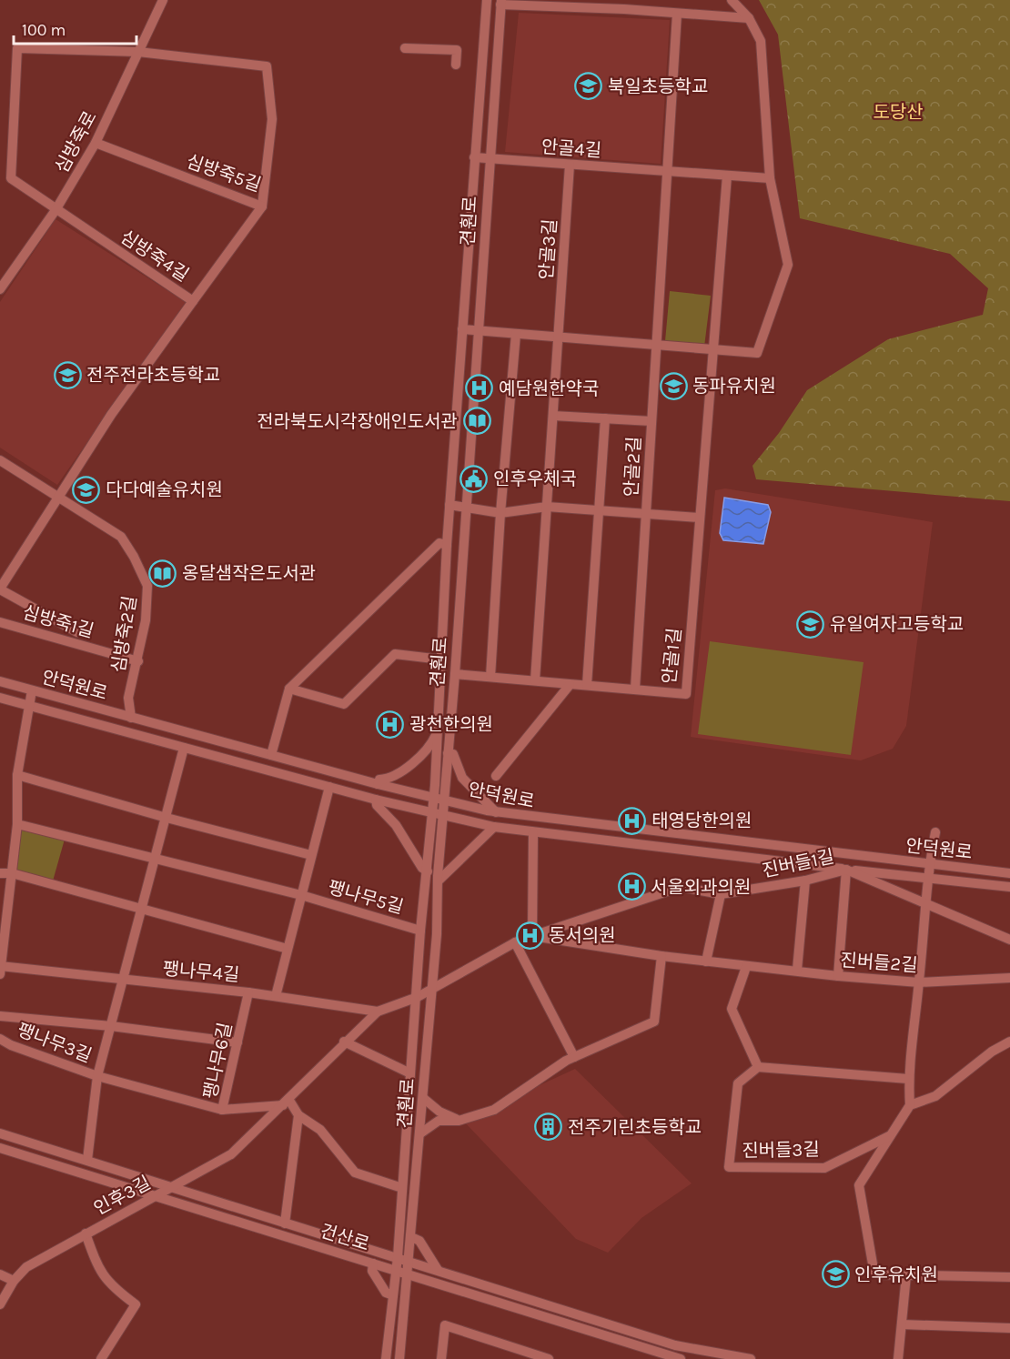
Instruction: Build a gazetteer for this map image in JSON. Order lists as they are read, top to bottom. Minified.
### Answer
{"streets":{"street":["심방죽로","안골4길","심방죽5길","견훤로","안골3길","심방죽4길","안골2길","심방죽1길","심방죽2길","안골1길","안덕원로","진버들1길","팽나무5길","진버들2길","팽나무4길","팽나무3길","팽나무6길","진버들3길","인후3길","건산로"]},"crossings":[["심방죽로","심방죽5길"],["심방죽로","심방죽4길"],["안골4길","견훤로"],["안골4길","안골3길"],["심방죽5길","심방죽4길"],["견훤로","안골2길"],["견훤로","안골1길"],["견훤로","안덕원로"],["견훤로","진버들1길"],["견훤로","팽나무5길"],["견훤로","건산로"],["안골3길","안골2길"],["안골2길","안골1길"],["심방죽1길","심방죽2길"],["심방죽2길","안덕원로"],["안덕원로","진버들1길"],["안덕원로","팽나무5길"],["진버들1길","진버들2길"],["팽나무5길","팽나무4길"],["팽나무4길","팽나무6길"],["인후3길","건산로"]],"parks":["도당산"],"places":{"school or university":["북일초등학교","전주전라초등학교","동파유치원","다다예술유치원","유일여자고등학교","인후유치원"],"hospital":["예담원한약국","광천한의원","태영당한의원","서울외과의원","동서의원"],"library":["전라북도시각장애인도서관","옹달샘작은도서관"],"public building":["인후우체국"],"building":["전주기린초등학교"]},"scale_bar":"100 m"}
